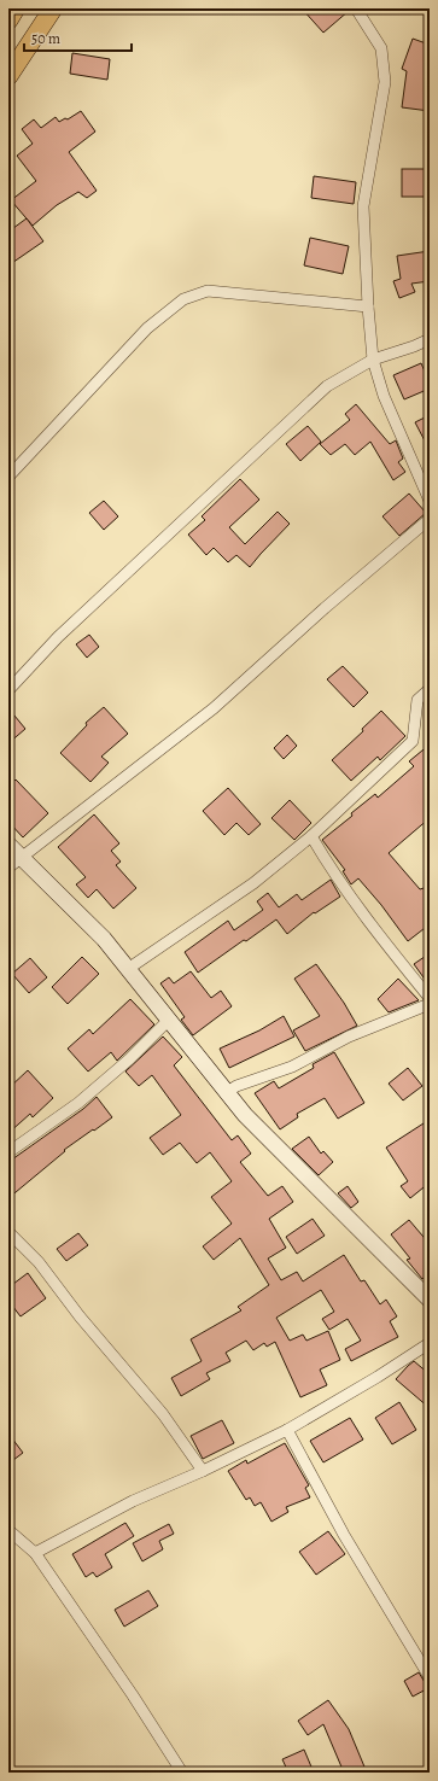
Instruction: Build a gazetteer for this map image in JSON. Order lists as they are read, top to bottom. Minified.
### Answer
{"scale_bar":"50 m"}
